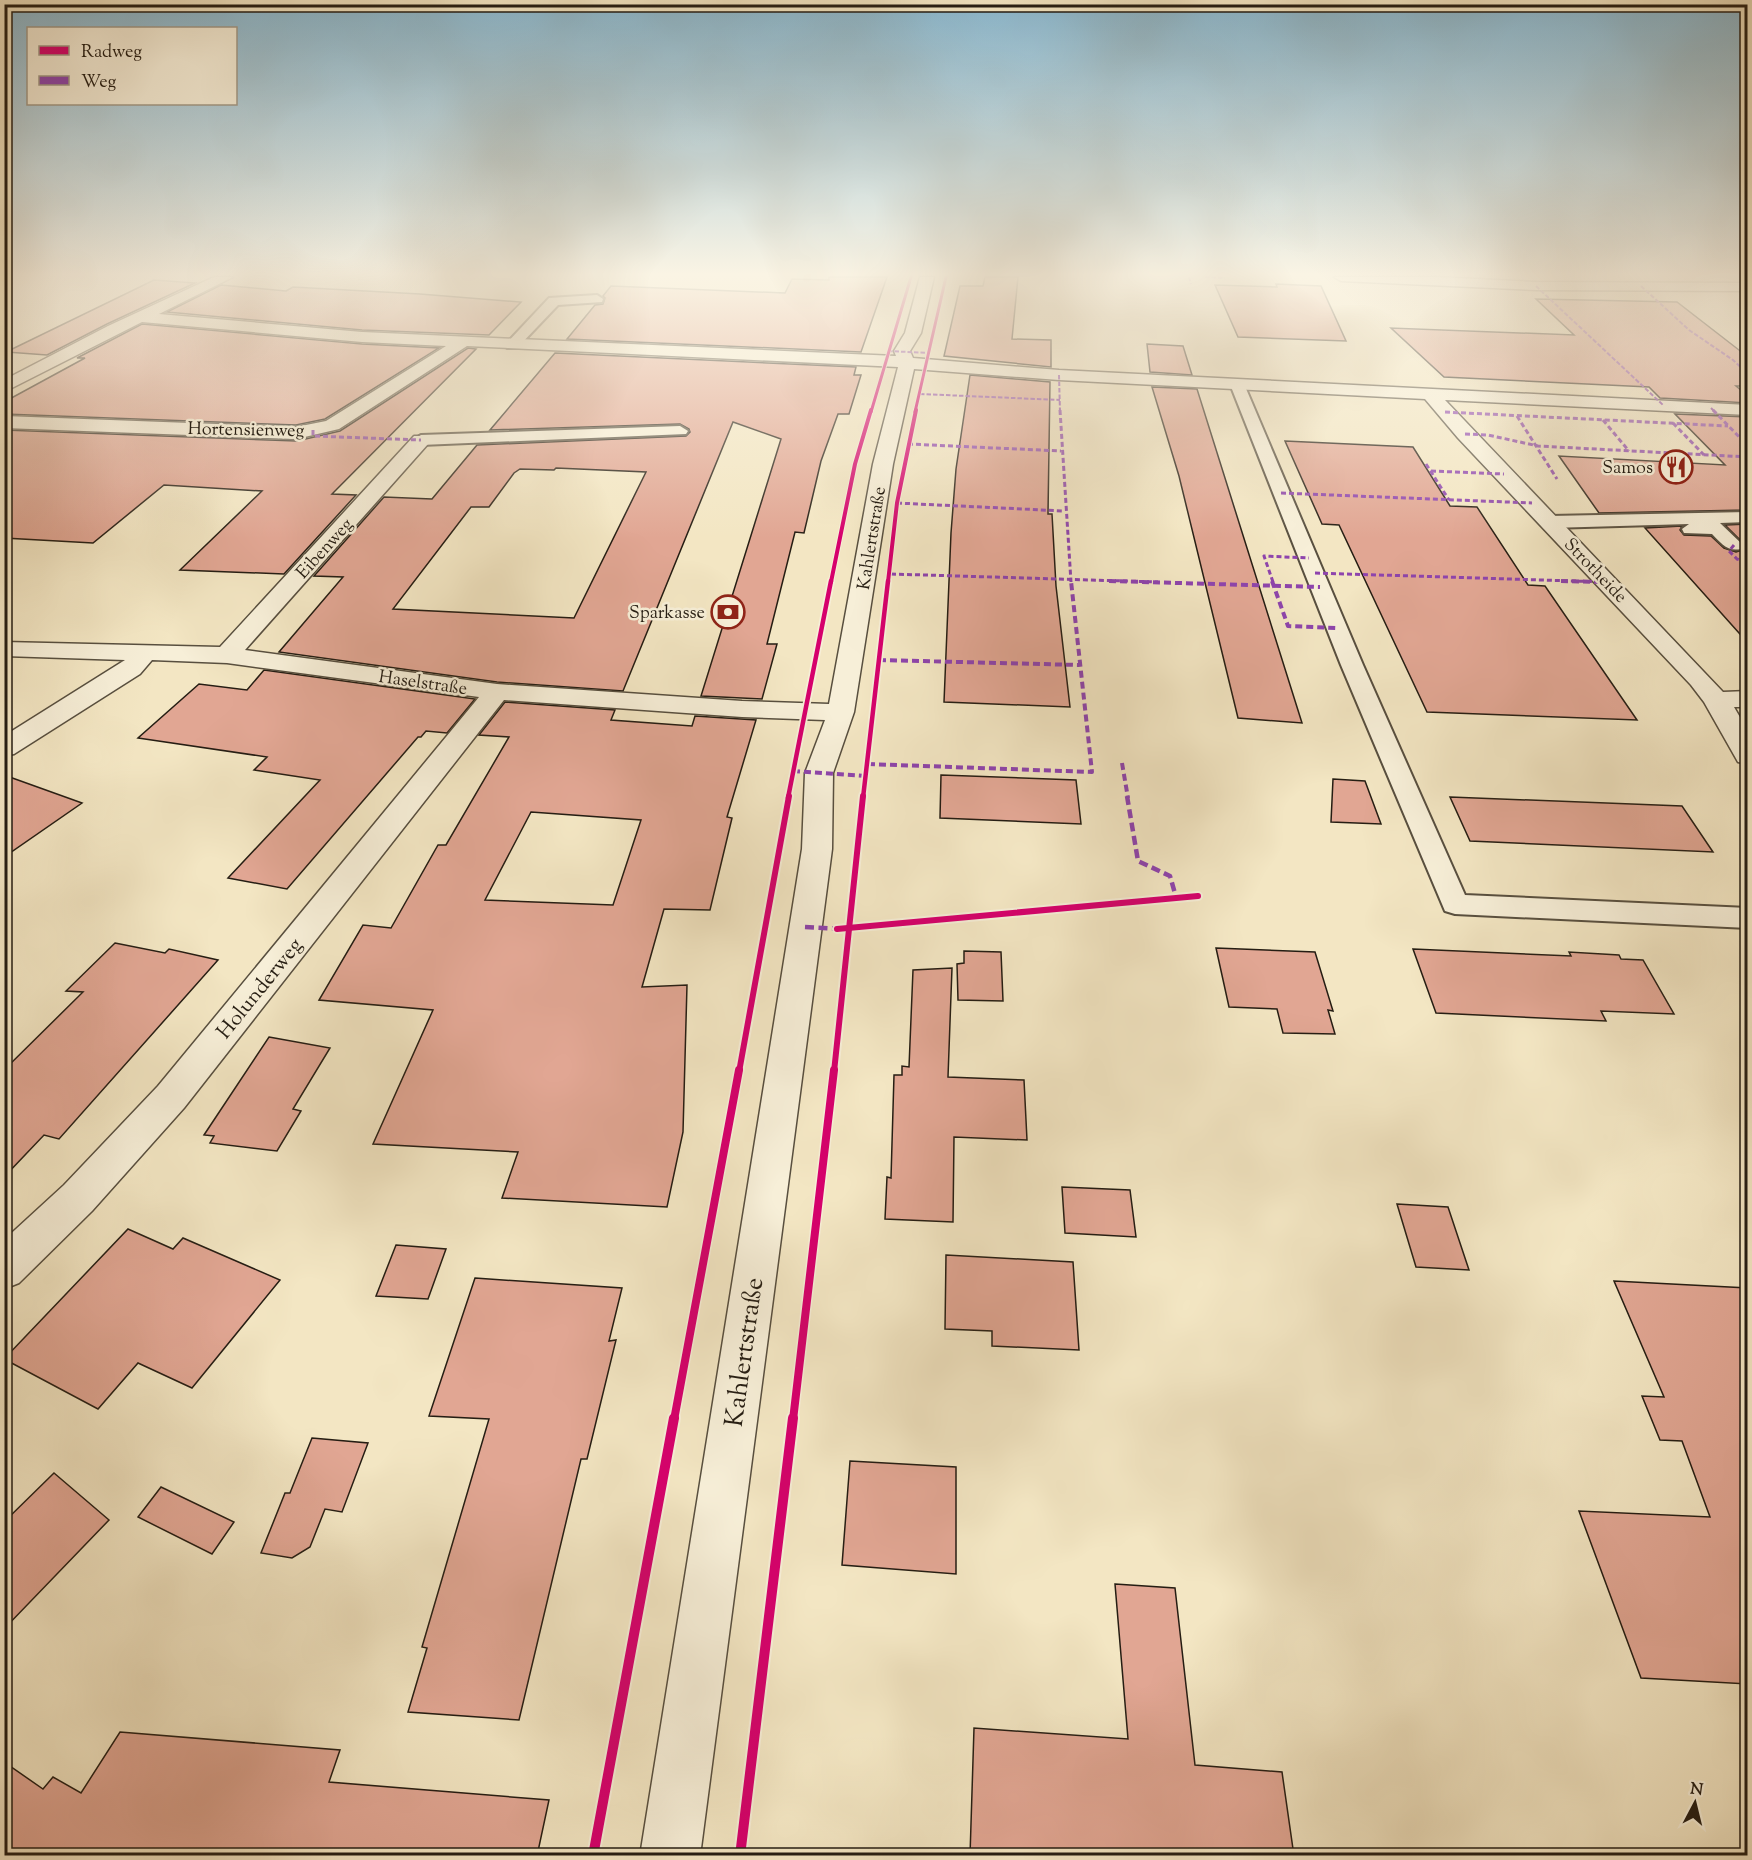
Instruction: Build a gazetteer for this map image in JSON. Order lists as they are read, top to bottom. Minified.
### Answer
{"streets":{"street":["Hortensienweg","Kahlertstraße","Eibenweg","Strotheide","Haselstraße","Holunderweg"]},"crossings":[["Kahlertstraße","Haselstraße"],["Eibenweg","Haselstraße"],["Haselstraße","Holunderweg"]],"places":{"restaurant":["Samos"],"bank":["Sparkasse"]},"legend":["Radweg","Weg"],"north":"top"}
